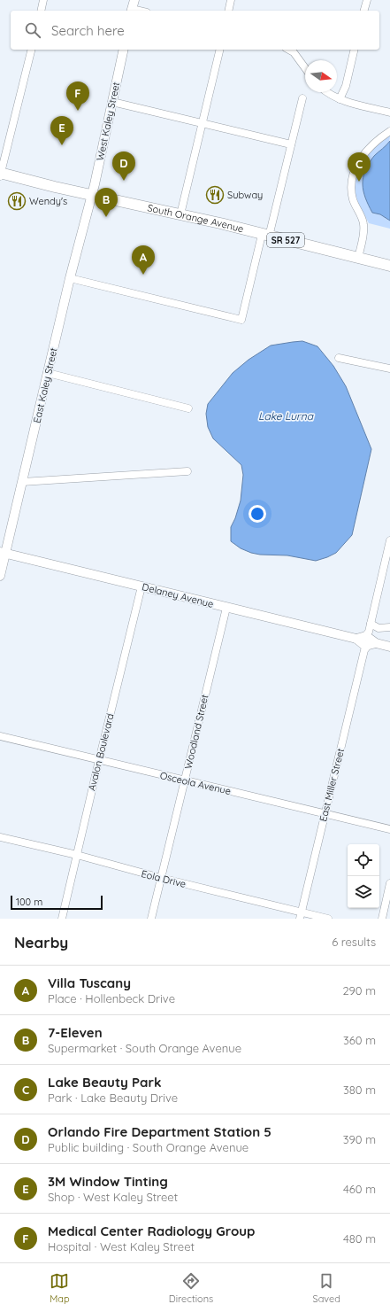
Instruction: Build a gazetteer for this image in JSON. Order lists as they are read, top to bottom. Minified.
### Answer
{"streets":{"main road":["South Orange Avenue","SR 527"],"street":["West Kaley Street","East Kaley Street","Delaney Avenue","Woodland Street","Avalon Boulevard","Osceola Avenue","East Miller Street","Eola Drive"]},"crossings":[["West Kaley Street","South Orange Avenue"],["West Kaley Street","East Kaley Street"],["South Orange Avenue","East Kaley Street"],["East Kaley Street","Delaney Avenue"],["Delaney Avenue","Woodland Street"],["Delaney Avenue","Avalon Boulevard"],["Delaney Avenue","East Miller Street"],["Woodland Street","Osceola Avenue"],["Woodland Street","Eola Drive"],["Avalon Boulevard","Osceola Avenue"],["Avalon Boulevard","Eola Drive"],["Osceola Avenue","East Miller Street"],["East Miller Street","Eola Drive"]],"water":["Lake Lurna"],"places":{"restaurant":["Subway","Wendy's"]},"scale_bar":"100 m","north":"right","page":{"search":"Search here","pins":["F","E","D","C","B","A"],"scale":"100 m","heading":["Nearby","6 results"],"list":[{"mark":"A","name":"Villa Tuscany","note":"Place · Hollenbeck Drive","value":"290 m"},{"mark":"B","name":"7-Eleven","note":"Supermarket · South Orange Avenue","value":"360 m"},{"mark":"C","name":"Lake Beauty Park","note":"Park · Lake Beauty Drive","value":"380 m"},{"mark":"D","name":"Orlando Fire Department Station 5","note":"Public building · South Orange Avenue","value":"390 m"},{"mark":"E","name":"3M Window Tinting","note":"Shop · West Kaley Street","value":"460 m"},{"mark":"F","name":"Medical Center Radiology Group","note":"Hospital · West Kaley Street","value":"480 m"}],"nav":["Map","Directions","Saved"]}}
